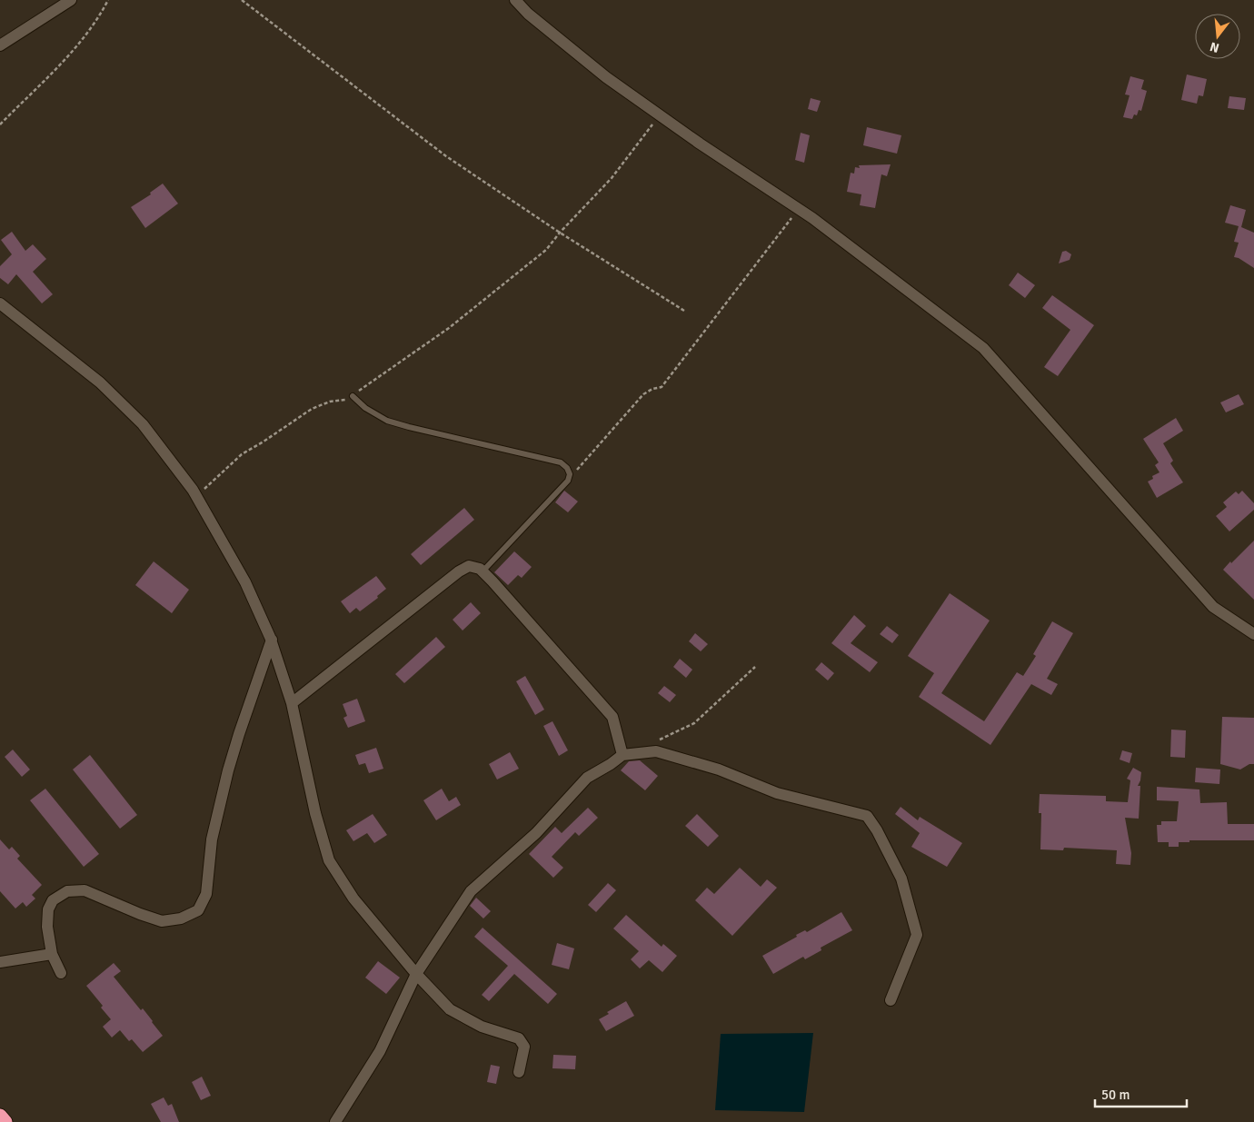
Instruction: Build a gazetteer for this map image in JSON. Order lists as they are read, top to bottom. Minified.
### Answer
{"scale_bar":"50 m","north":"bottom"}
